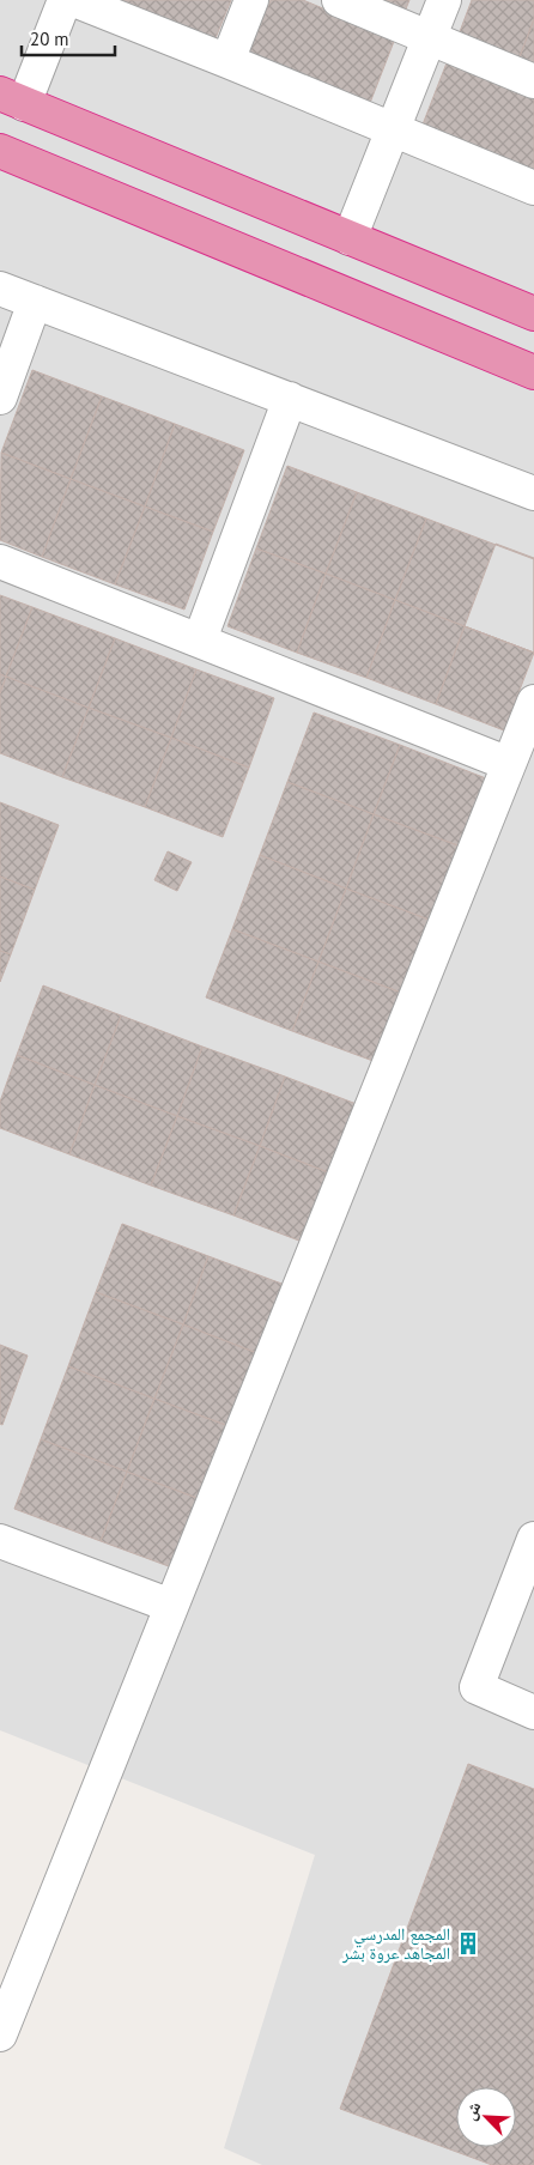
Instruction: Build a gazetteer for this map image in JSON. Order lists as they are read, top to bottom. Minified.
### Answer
{"places":{"building":["المجمع المدرسي المجاهد عروة بشر"]},"scale_bar":"20 m","north":"top left"}
